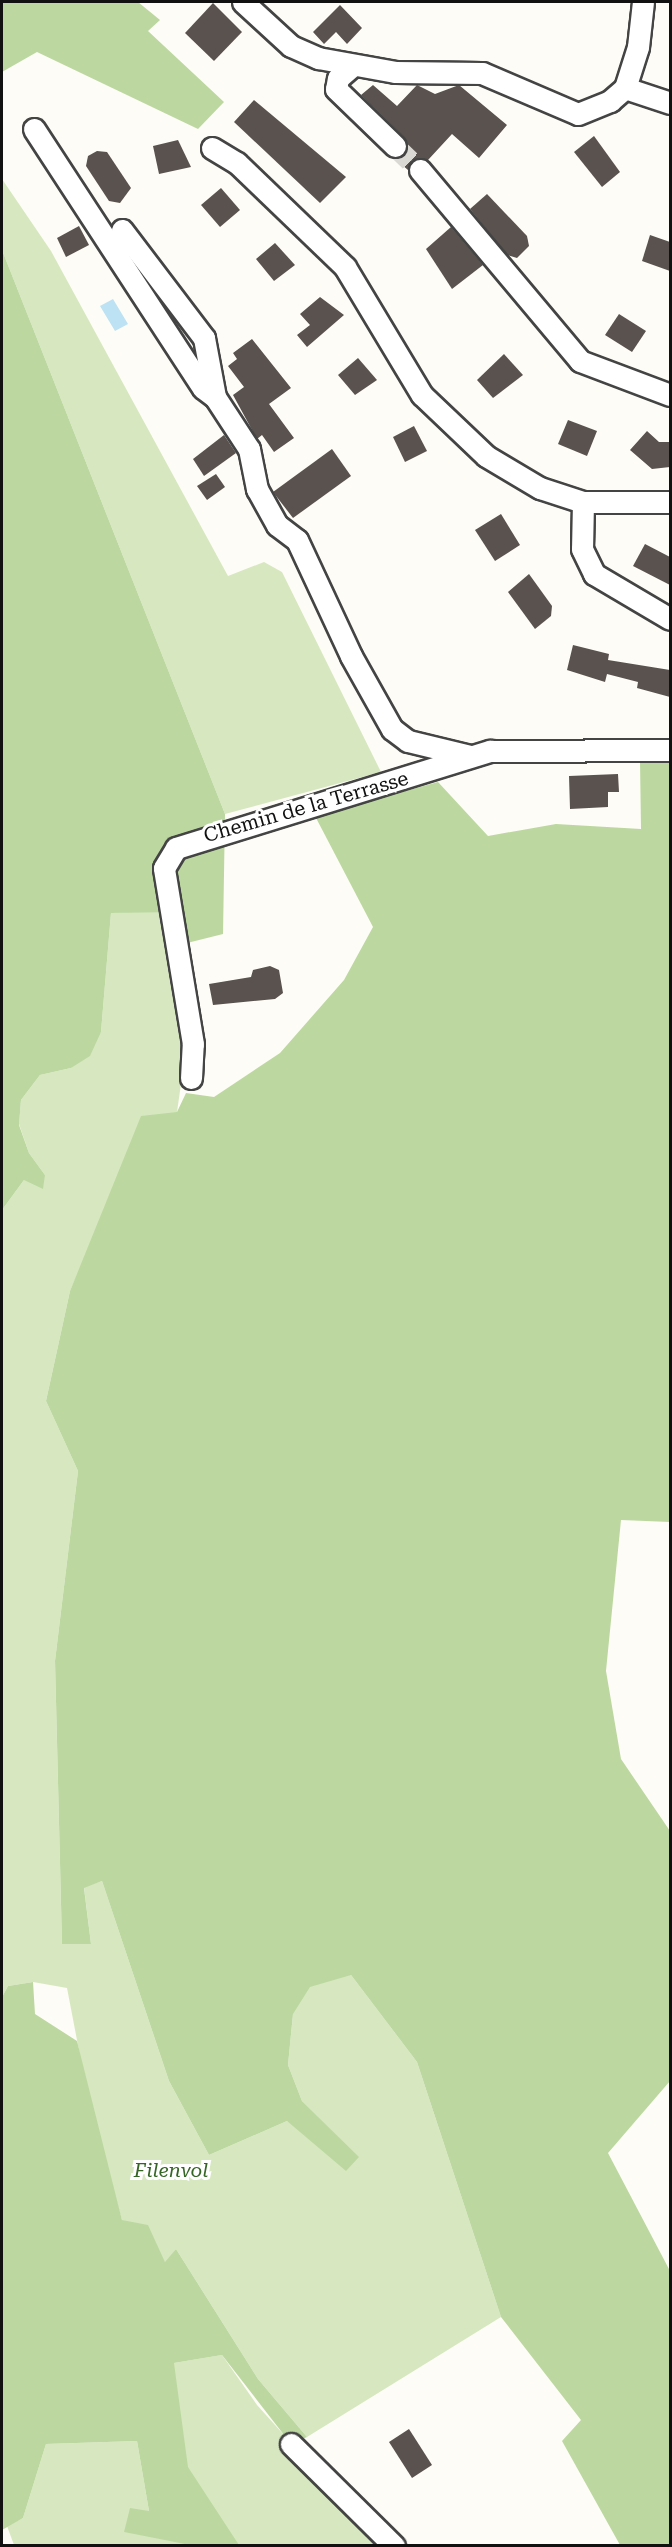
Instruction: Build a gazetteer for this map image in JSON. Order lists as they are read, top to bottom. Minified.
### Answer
{"streets":{"street":["Chemin de la Terrasse"]},"parks":["Filenvol"]}
